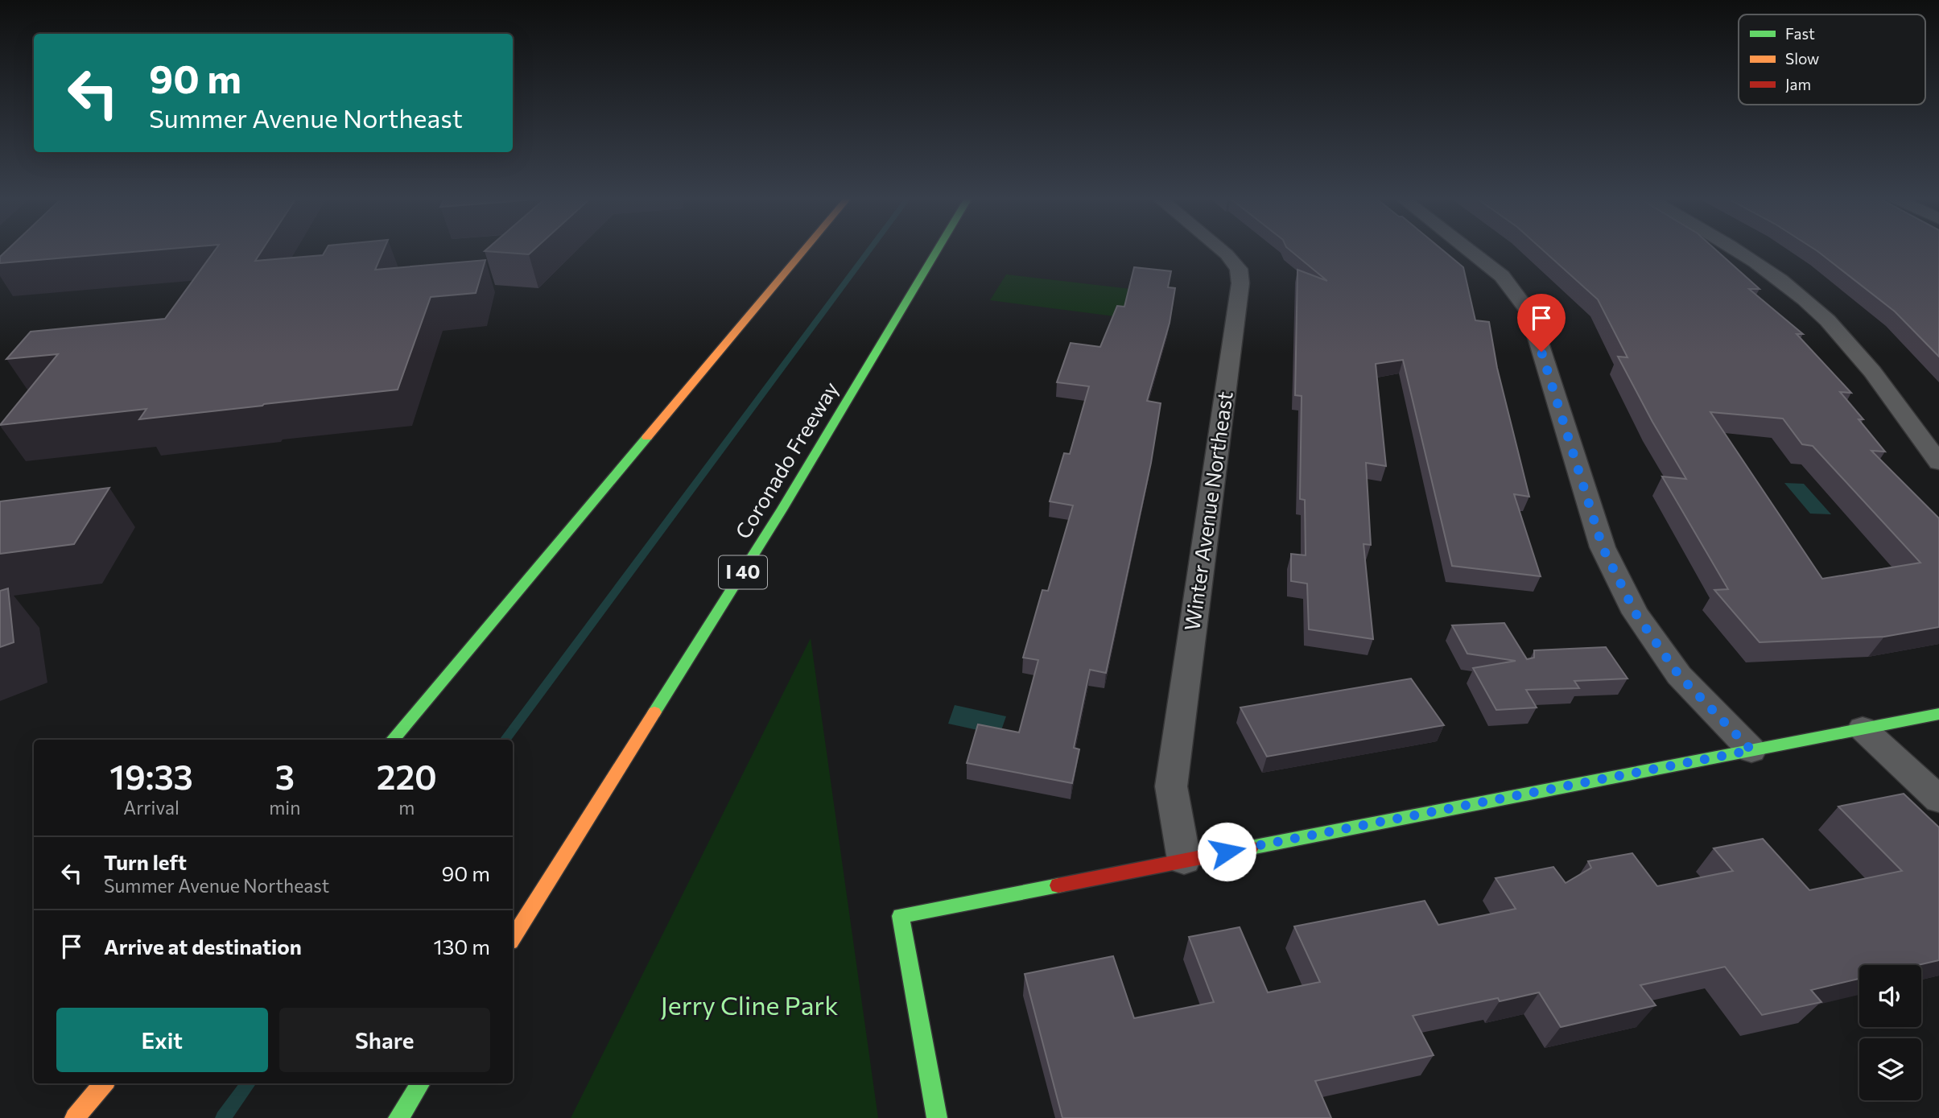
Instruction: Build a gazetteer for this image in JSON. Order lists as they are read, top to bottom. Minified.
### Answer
{"streets":{"main road":["Coronado Freeway","I 40"],"street":["Winter Avenue Northeast"]},"parks":["Jerry Cline Park"],"legend":["Fast","Slow","Jam"],"page":{"turn":["90 m","Summer Avenue Northeast"],"eta":["19:33","Arrival","3","min","220","m"],"list":[{"name":"Turn left","note":"Summer Avenue Northeast","value":"90 m"},{"name":"Arrive at destination","value":"130 m"}],"buttons":["Exit","Share"]}}
